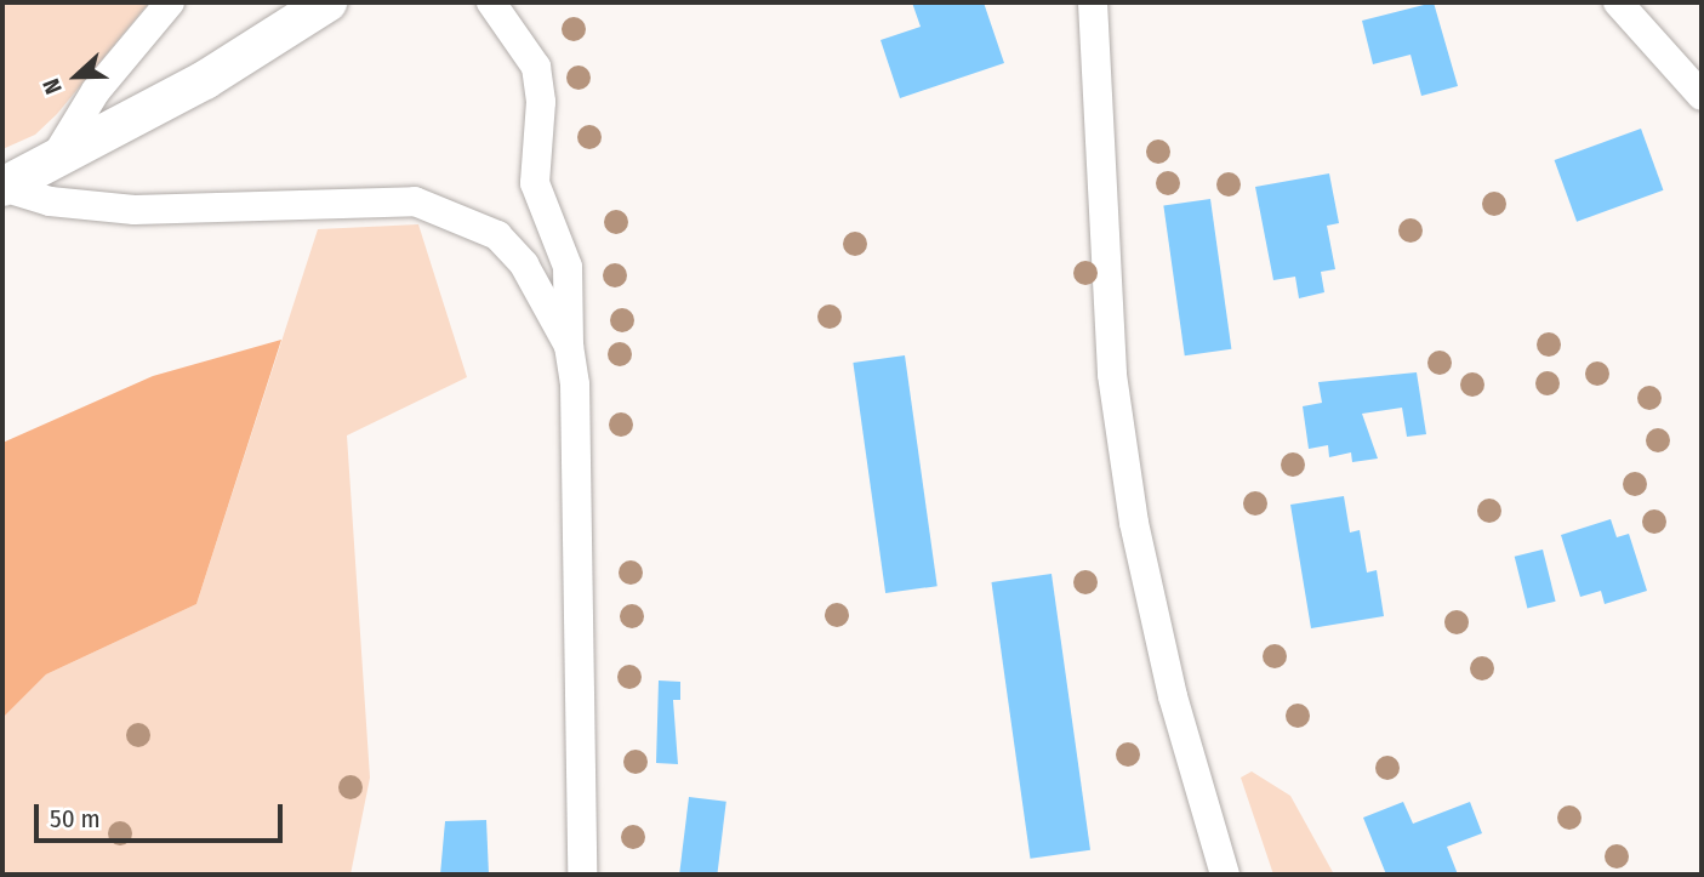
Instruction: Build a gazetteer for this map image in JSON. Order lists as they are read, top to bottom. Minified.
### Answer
{"scale_bar":"50 m","north":"left"}
